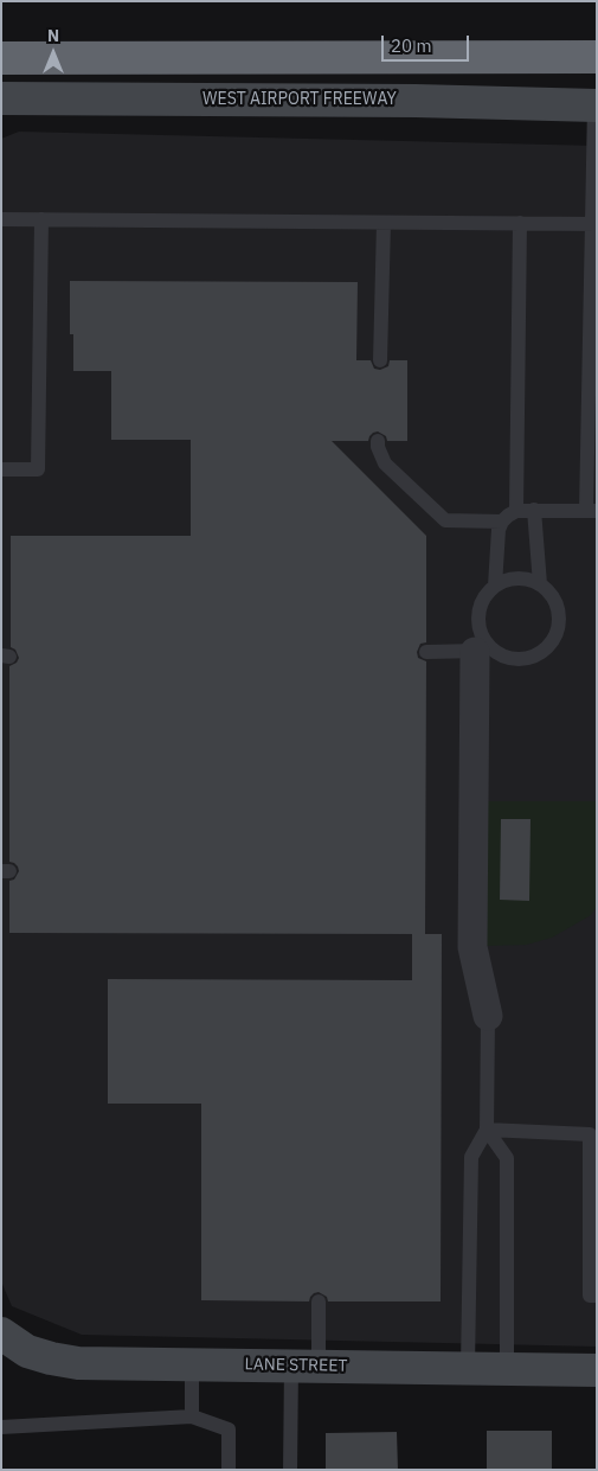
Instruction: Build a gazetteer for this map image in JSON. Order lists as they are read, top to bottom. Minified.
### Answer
{"streets":{"main road":["WEST AIRPORT FREEWAY","LANE STREET"]},"scale_bar":"20 m","north":"top"}
